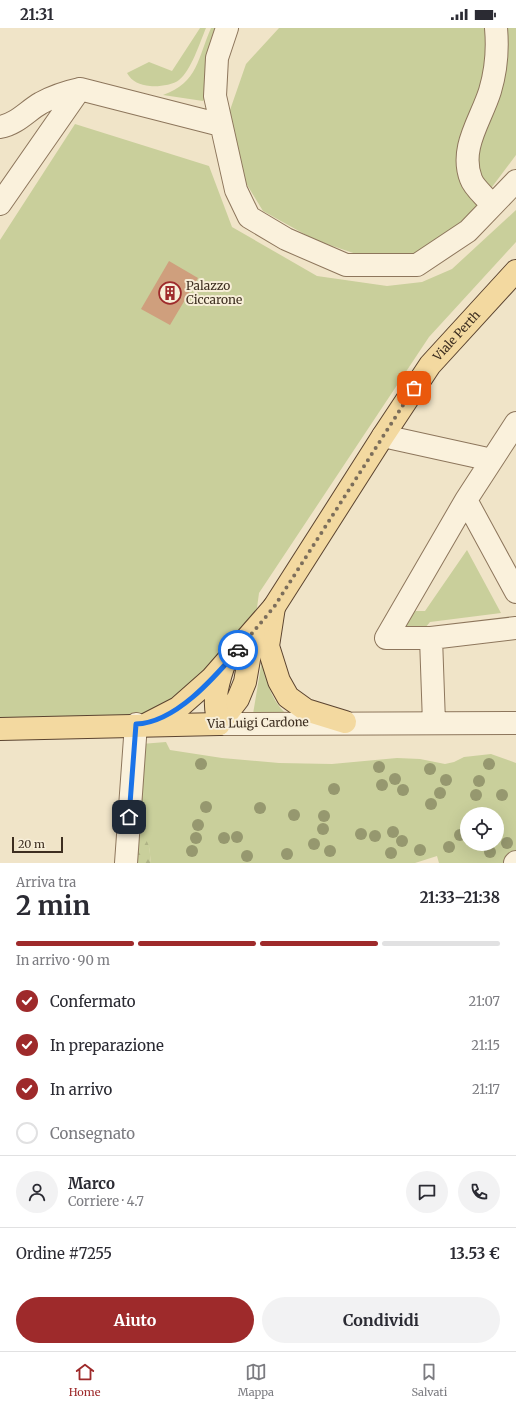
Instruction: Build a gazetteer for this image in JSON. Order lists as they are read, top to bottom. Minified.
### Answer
{"streets":{"main road":["Viale Perth","Via Luigi Cardone"]},"crossings":[["Viale Perth","Via Luigi Cardone"]],"places":{"building":["Palazzo Ciccarone"]},"scale_bar":"20 m","page":{"status":"21:31","scale":"20 m","heading":["2 min","Arriva tra","21:33–21:38"],"panel":["Marco","Corriere · 4.7","Ordine #7255","13.53 €"],"bar":"In arrivo · 90 m","list":[["Confermato","21:07"],["In preparazione","21:15"],["In arrivo","21:17"],"Consegnato"],"buttons":["Aiuto","Condividi"],"tabs":["Home","Mappa","Salvati"]}}
